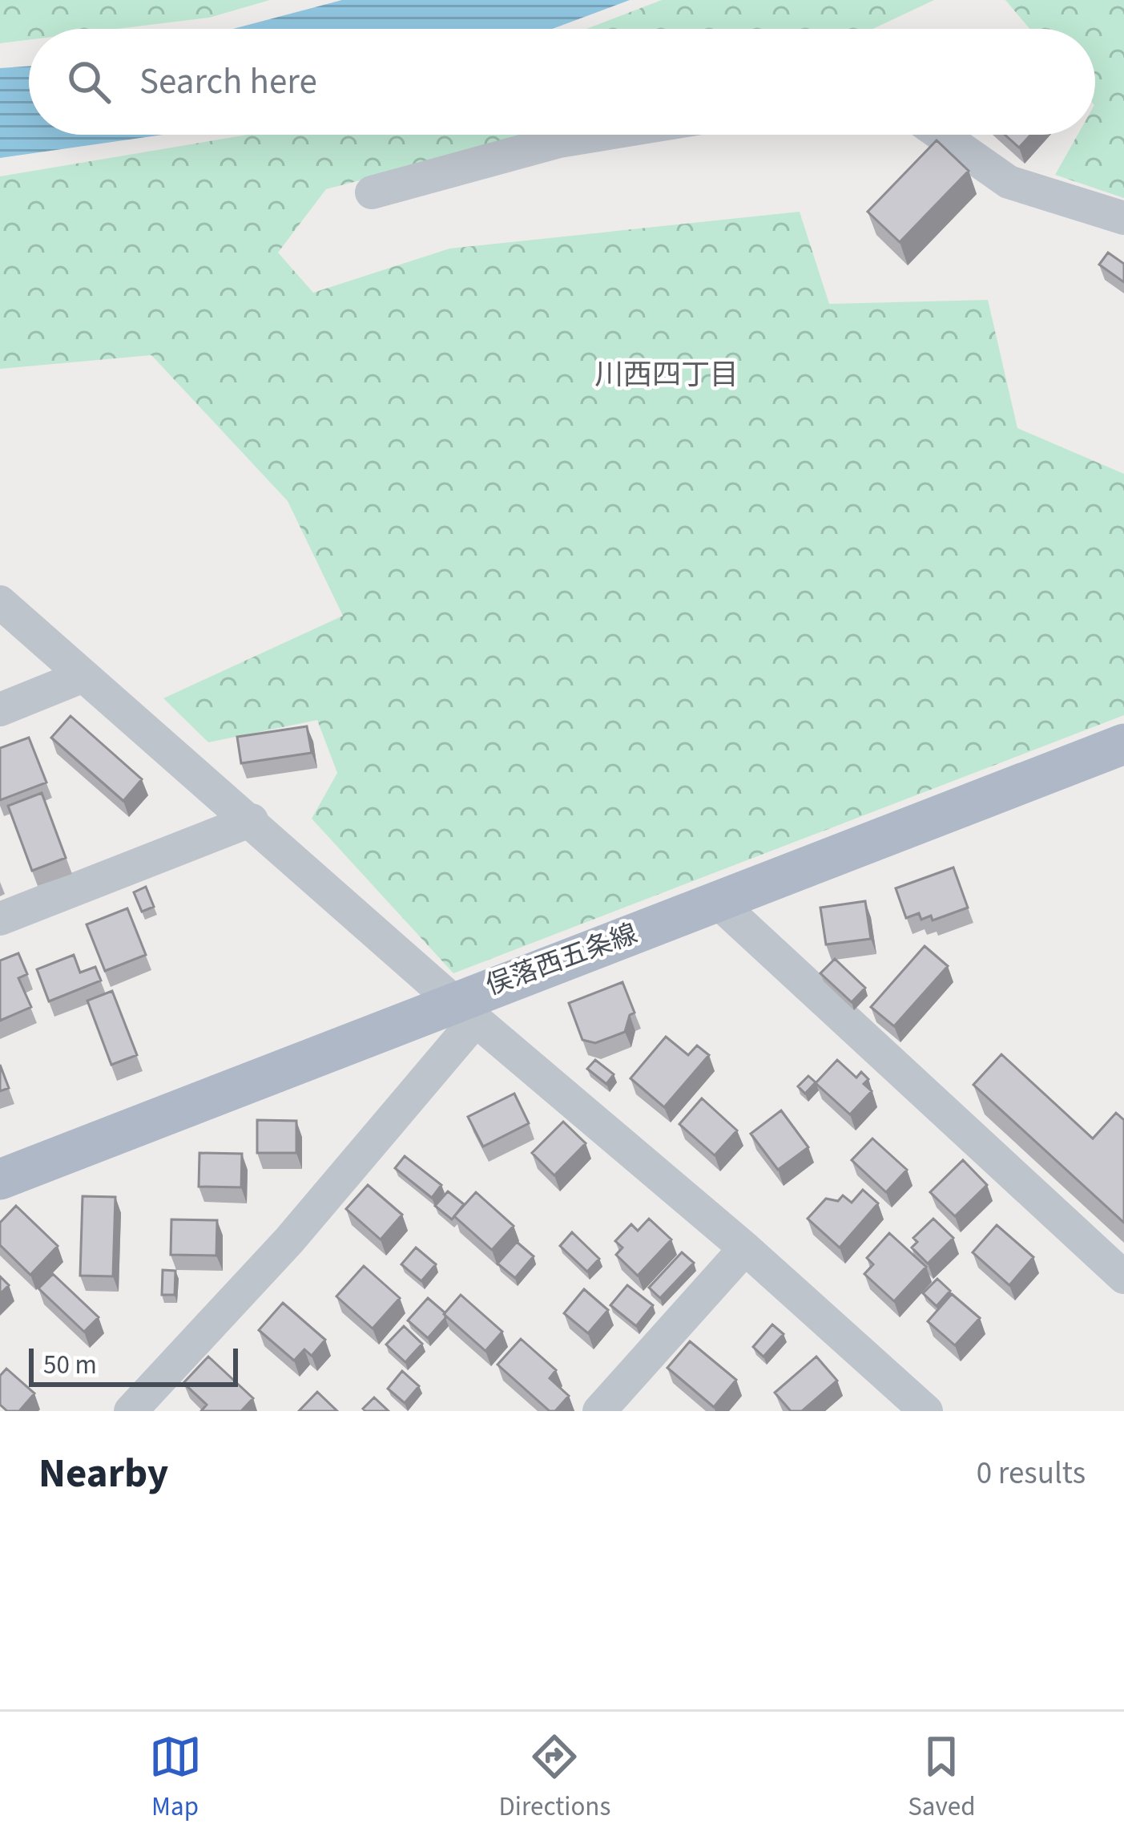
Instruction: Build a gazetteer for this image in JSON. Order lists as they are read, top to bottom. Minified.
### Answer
{"streets":{"main road":["俣落西五条線"]},"districts":["川西四丁目"],"scale_bar":"50 m","page":{"search":"Search here","scale":"50 m","heading":["Nearby","0 results"],"nav":["Map","Directions","Saved"]}}
